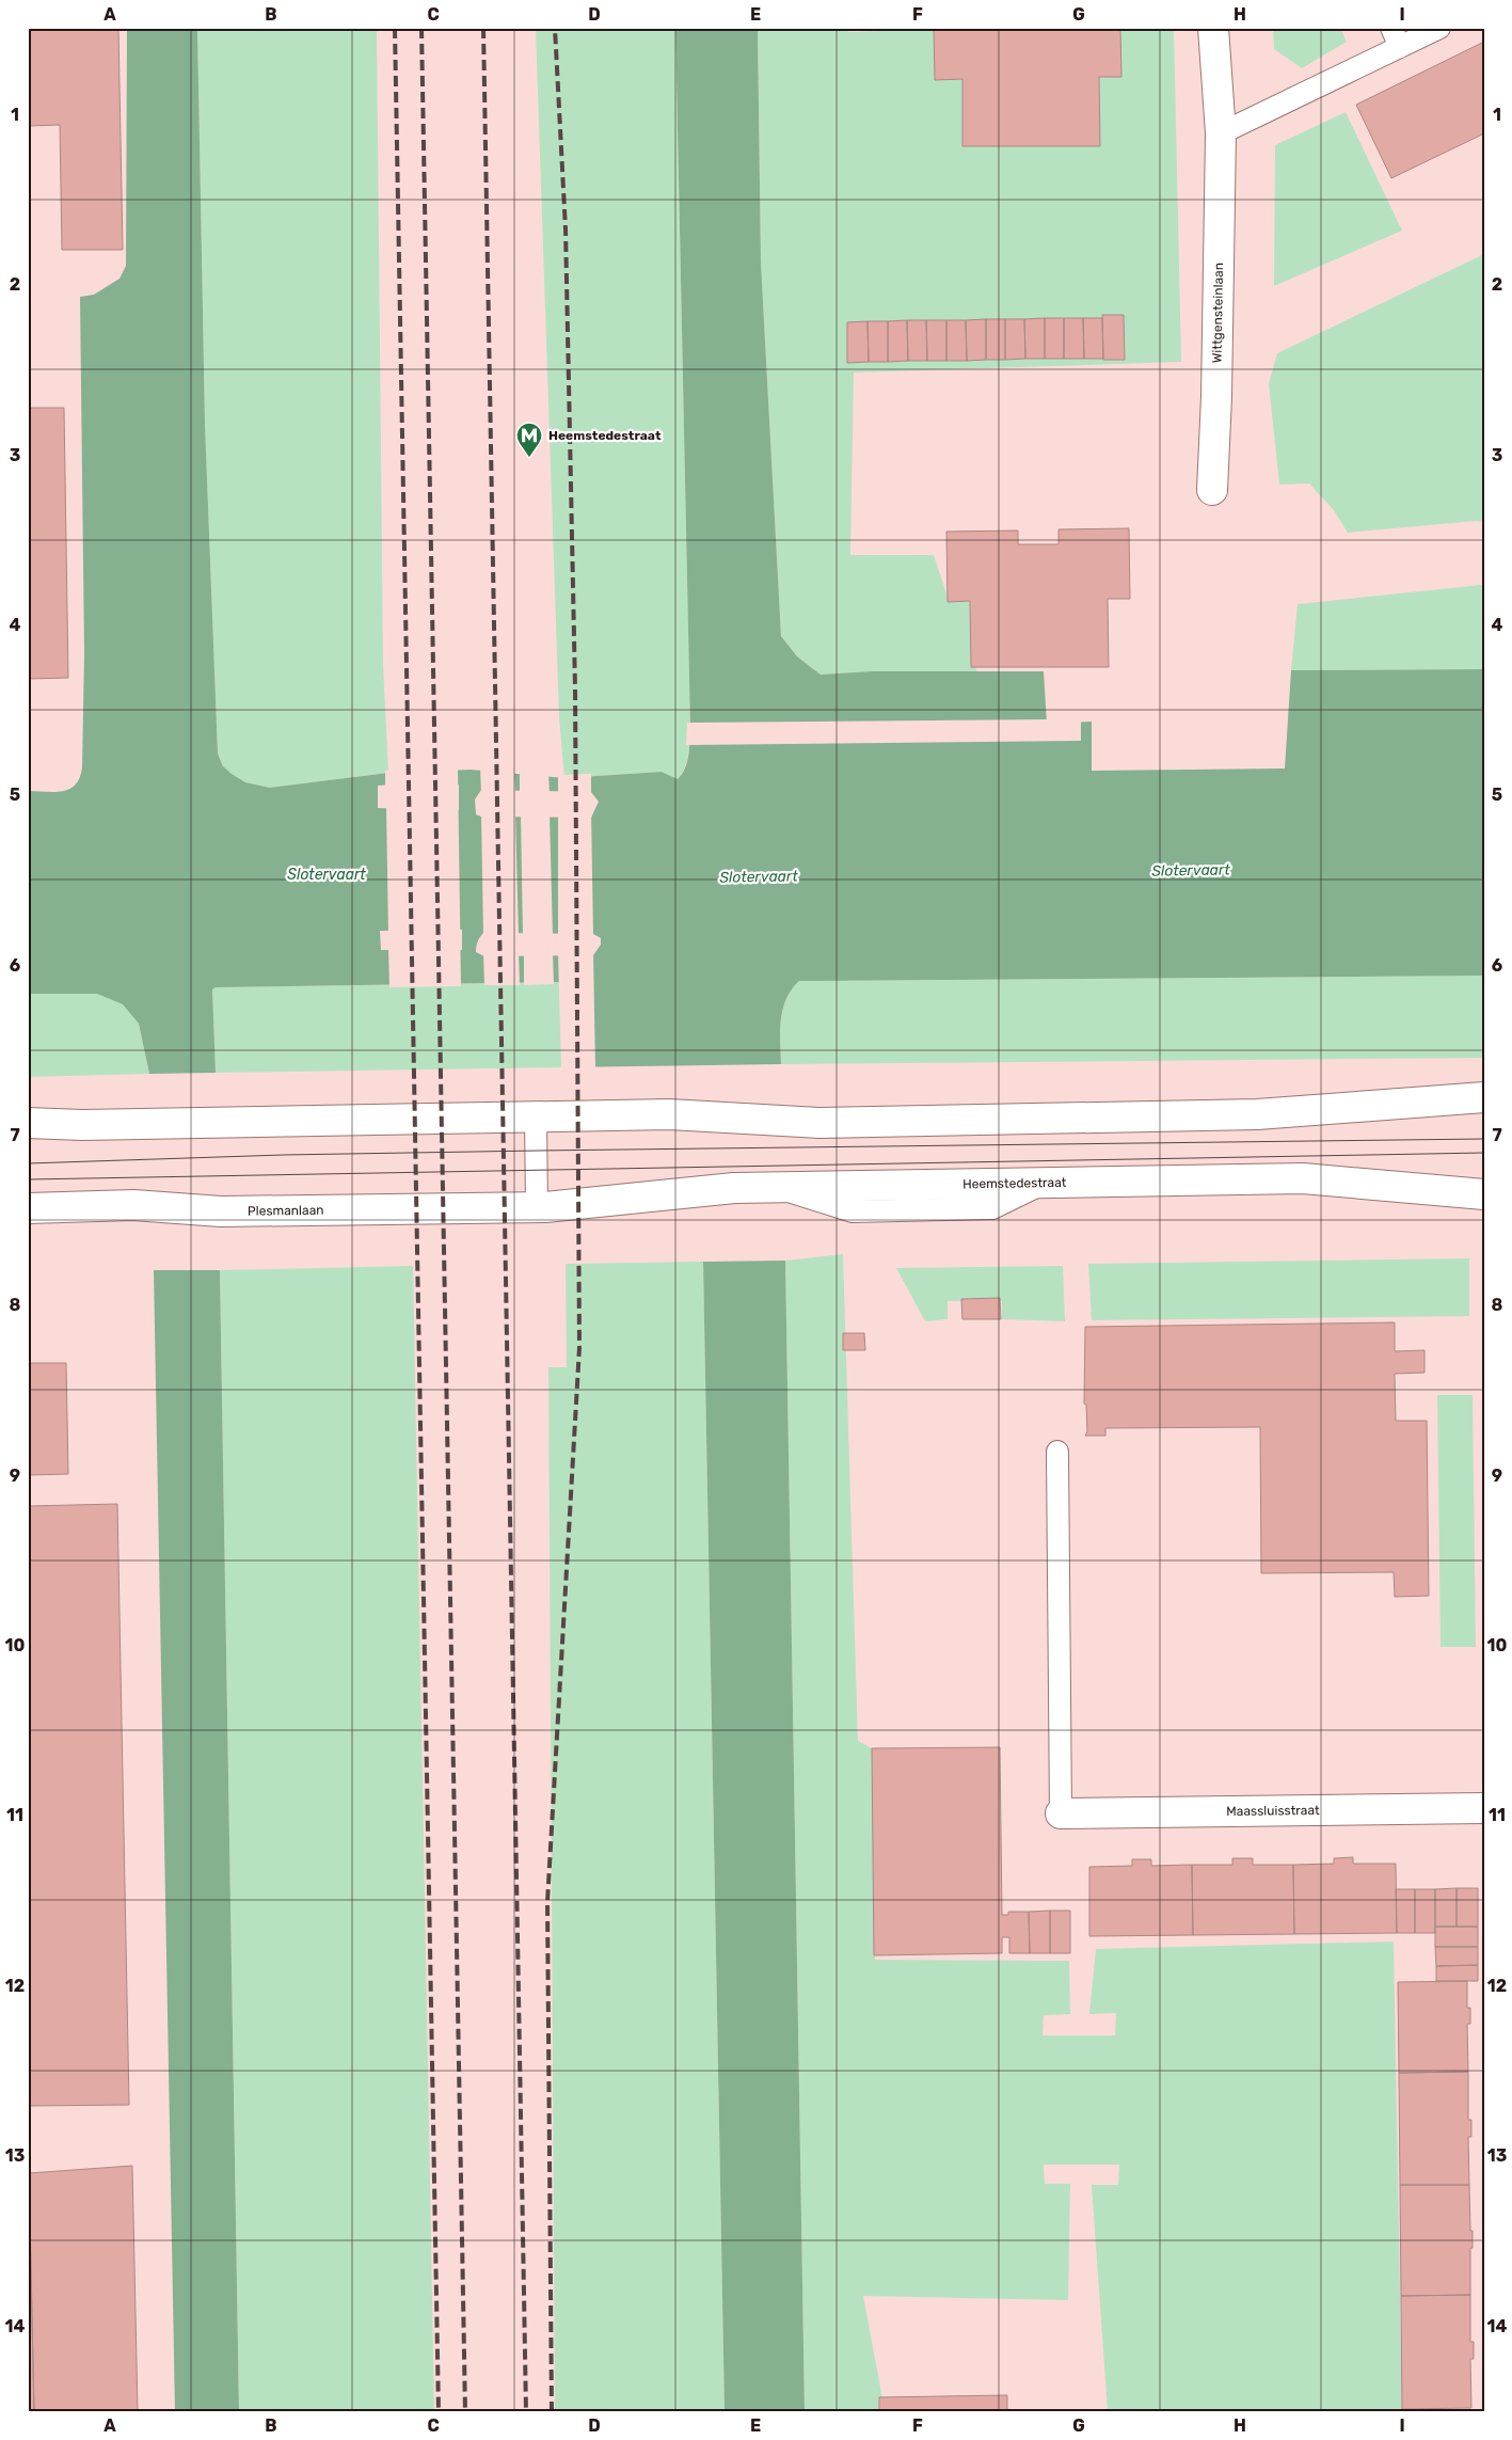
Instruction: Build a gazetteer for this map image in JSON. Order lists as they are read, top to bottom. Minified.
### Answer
{"streets":{"street":["Wittgensteinlaan","Heemstedestraat","Plesmanlaan","Maassluisstraat"]},"crossings":[["Heemstedestraat","Plesmanlaan"]],"water":["Slotervaart"],"places":{"metro station":["Heemstedestraat"]},"grid":{"columns":["A","B","C","D","E","F","G","H","I"],"rows":["1","2","3","4","5","6","7","8","9","10","11","12","13","14"]}}
